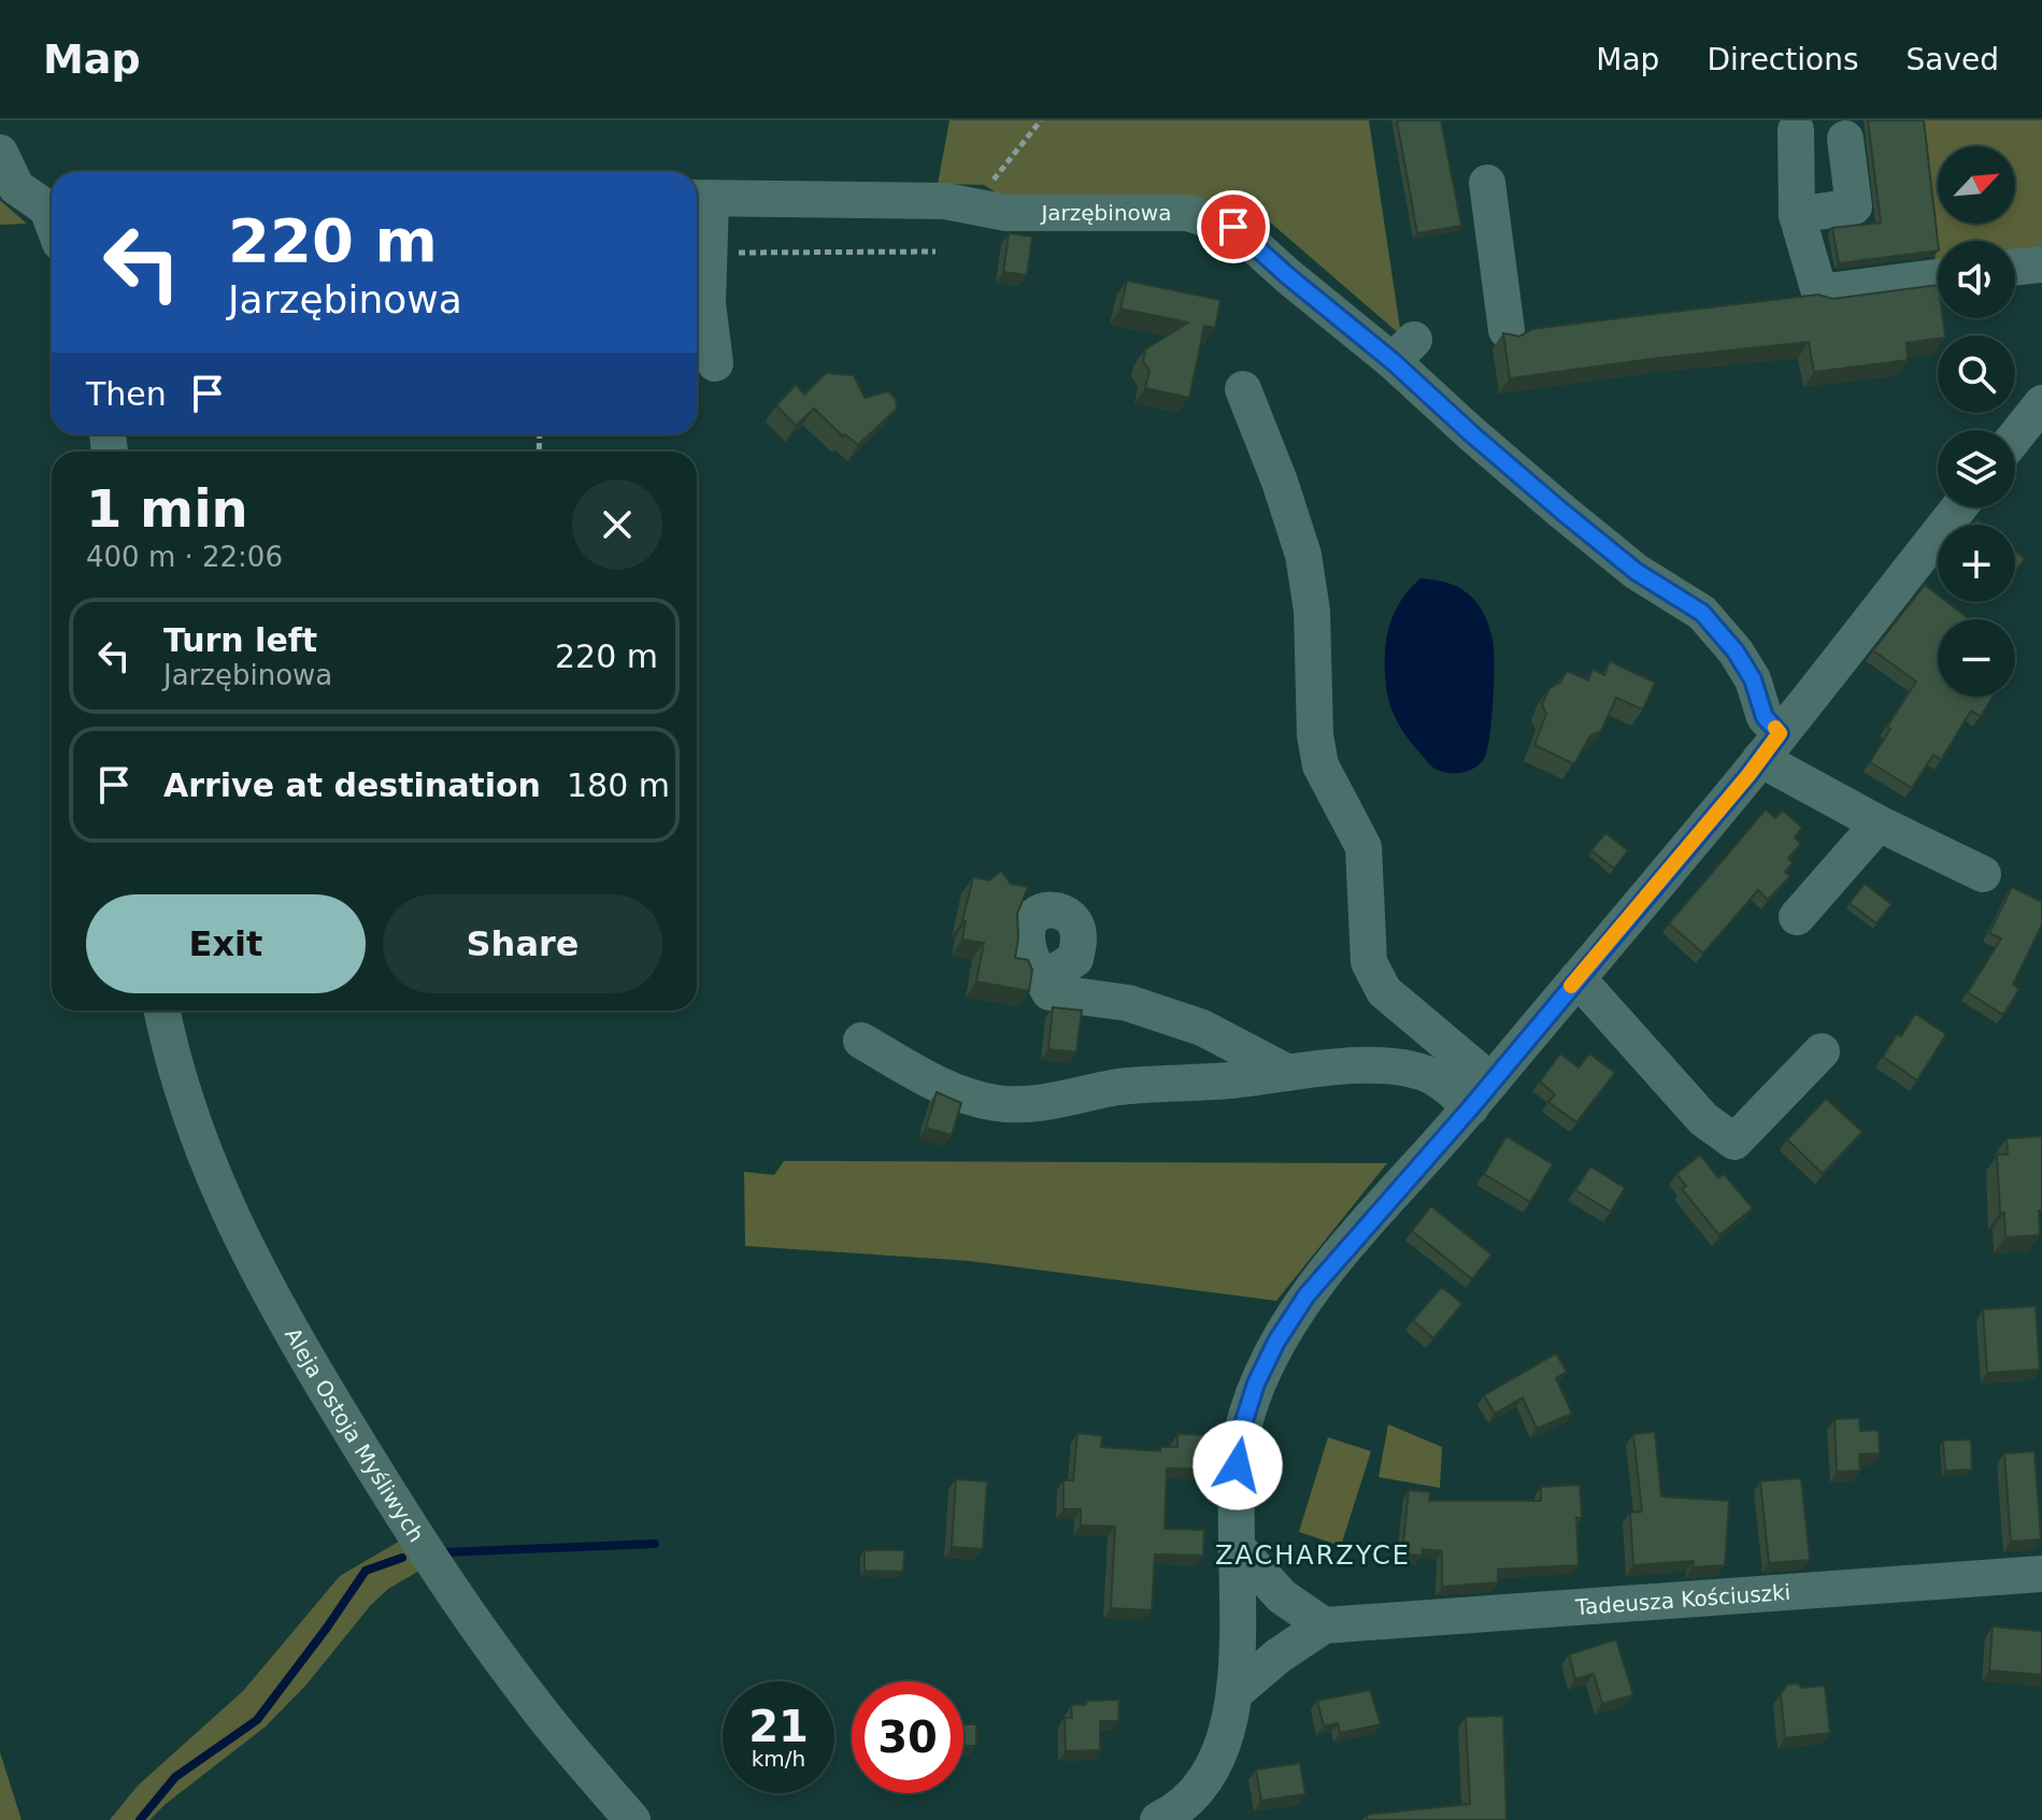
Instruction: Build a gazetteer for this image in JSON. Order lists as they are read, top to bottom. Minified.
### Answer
{"streets":{"street":["Jarzębinowa","Aleja Ostoja Myśliwych","Tadeusza Kościuszki"]},"districts":["ZACHARZYCE"],"north":"top right","page":{"header":"Map","nav":["Map","Directions","Saved"],"map_buttons":["+","−"],"turn":["220 m","Jarzębinowa"],"then":"Then","heading":["1 min","400 m · 22:06"],"list":[{"name":"Turn left","note":"Jarzębinowa","value":"220 m"},{"name":"Arrive at destination","value":"180 m"}],"buttons":["Exit","Share"],"speed":"21 km/h","limit":"30"}}
